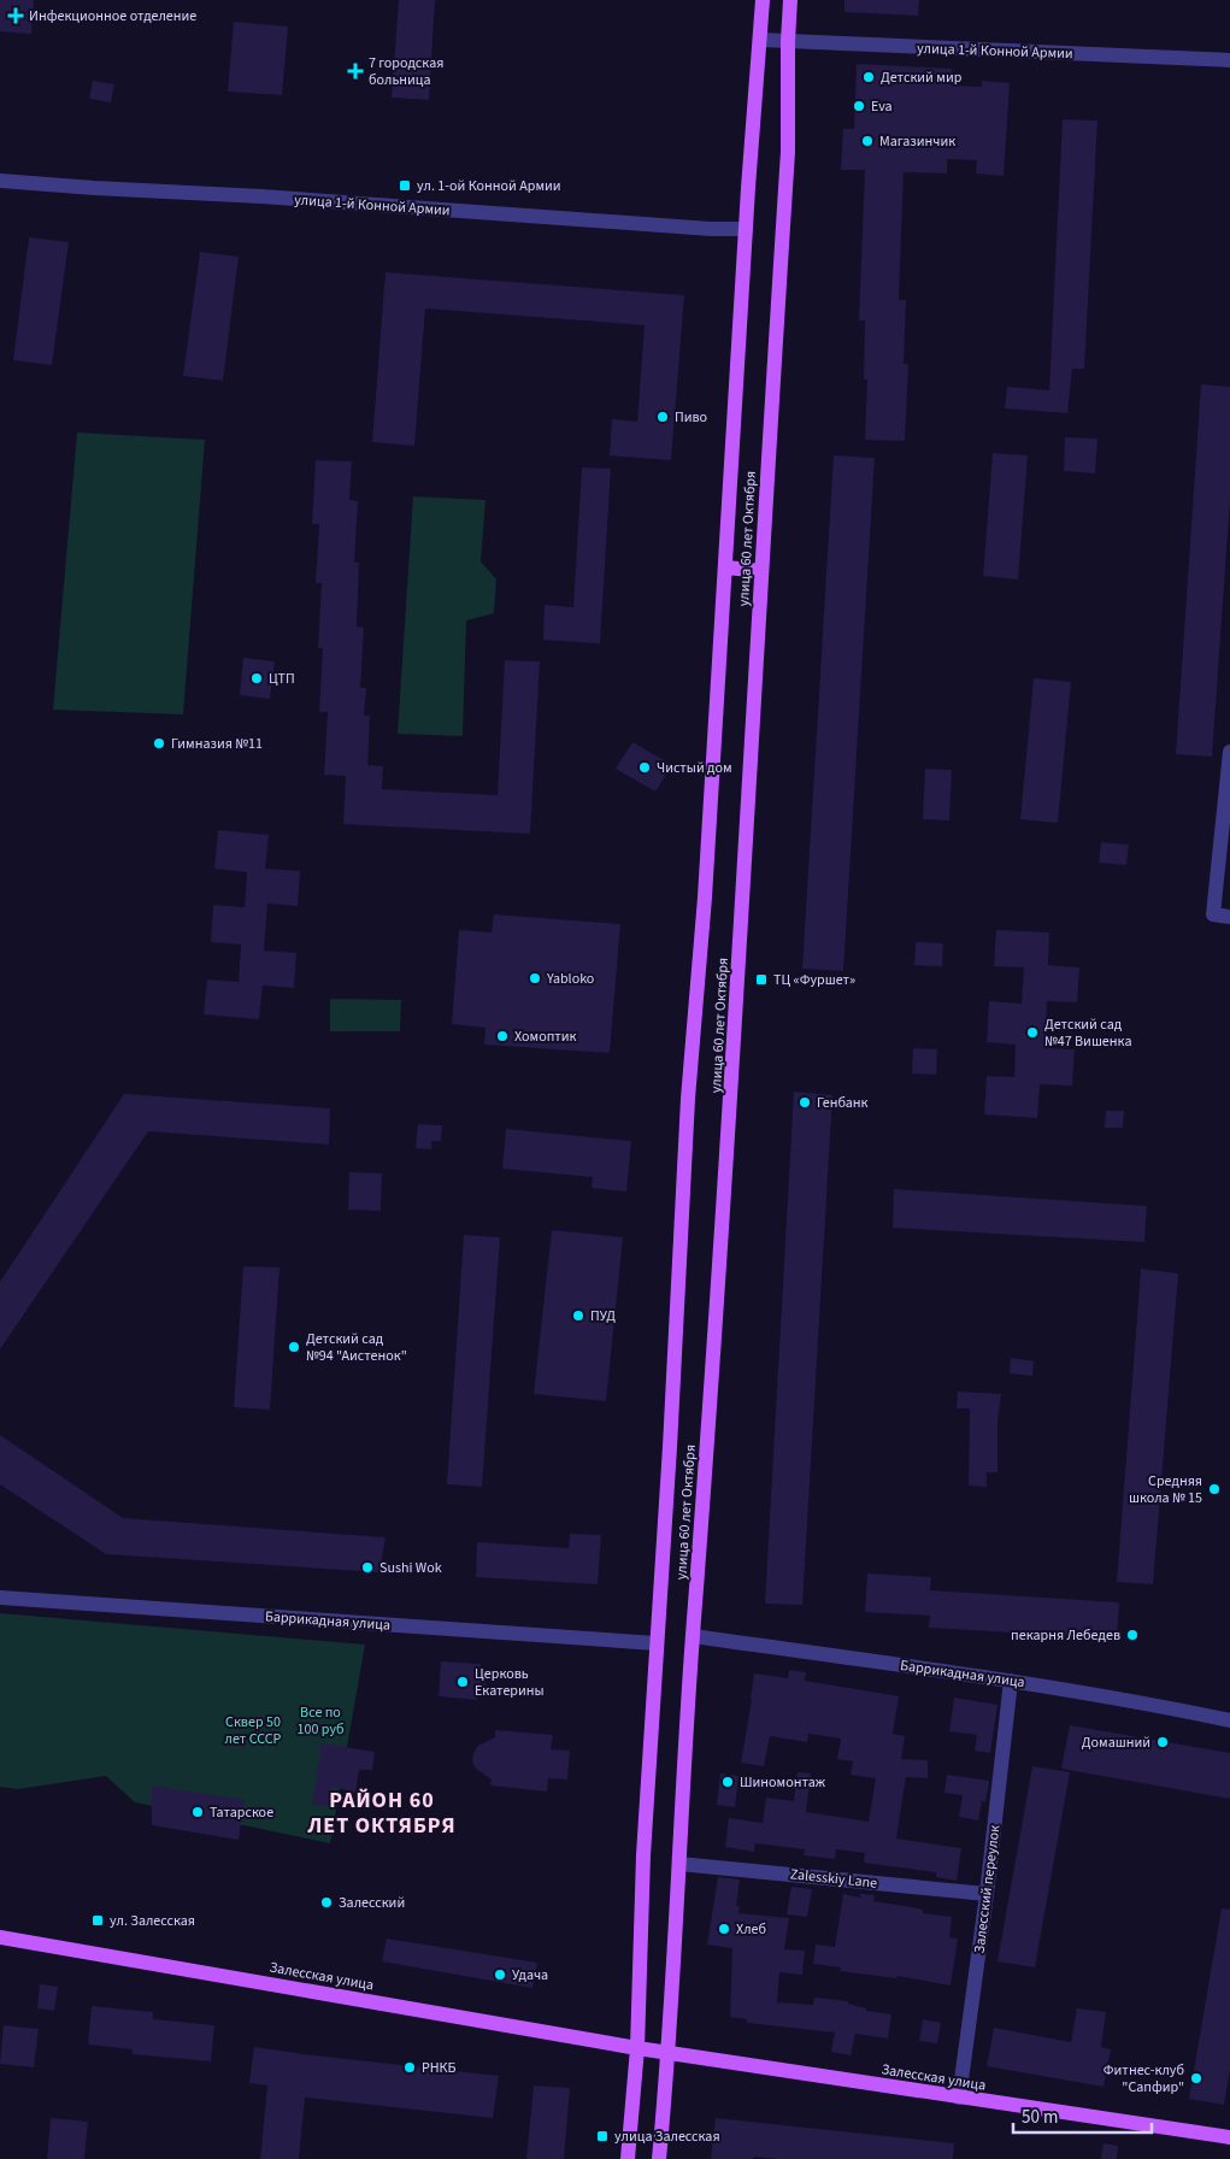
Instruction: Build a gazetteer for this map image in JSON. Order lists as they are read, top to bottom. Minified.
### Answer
{"streets":{"main road":["улица 60 лет Октября","Залесская улица"],"street":["улица 1-й Конной Армии","Баррикадная улица","Zalesskiy Lane","Залесский переулок"]},"crossings":[["улица 1-й Конной Армии","улица 60 лет Октября"],["улица 60 лет Октября","Баррикадная улица"],["улица 60 лет Октября","Zalesskiy Lane"],["улица 60 лет Октября","Залесская улица"],["Баррикадная улица","Залесский переулок"],["Zalesskiy Lane","Залесский переулок"],["Залесский переулок","Залесская улица"]],"districts":["РАЙОН 60 ЛЕТ ОКТЯБРЯ"],"parks":["Все по 100 руб","Сквер 50 лет СССР"],"places":{"health":["Инфекционное отделение","7 городская больница"],"other":["Детский мир","Eva","Магазинчик","Пиво","ЦТП","Гимназия №11","Чистый дом","Yabloko","Детский сад №47 Вишенка","Хомоптик","Генбанк","ПУД","Детский сад №94 \"Аистенок\"","Средняя школа № 15","Sushi Wok","пекарня Лебедев","Церковь Екатерины","Домашний","Шиномонтаж","Татарское","Залесский","Хлеб","Удача","РНКБ","Фитнес-клуб \"Сапфир\""],"transit":["ул. 1-ой Конной Армии","ТЦ «Фуршет»","ул. Залесская","улица Залесская"]},"scale_bar":"50 m"}
